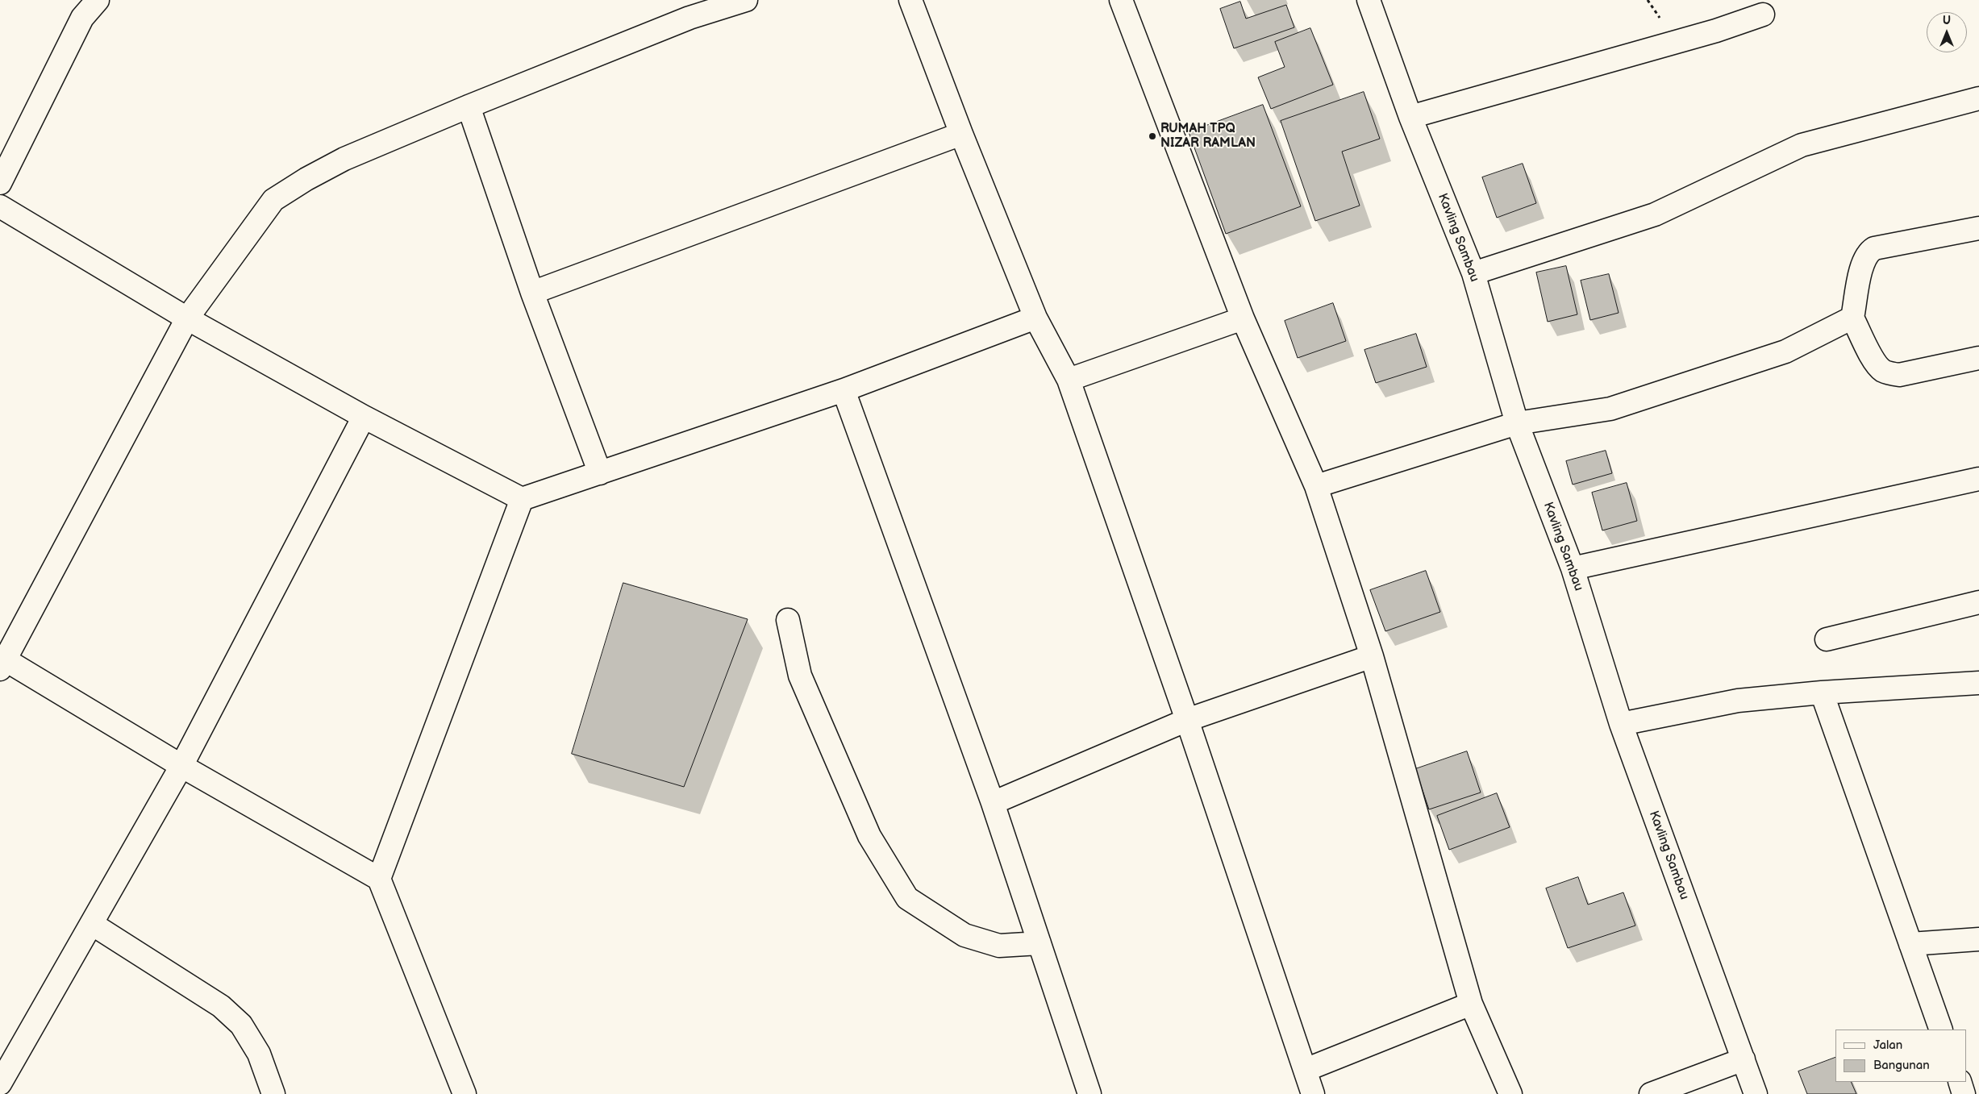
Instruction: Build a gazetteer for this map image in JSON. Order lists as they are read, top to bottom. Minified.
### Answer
{"streets":{"street":["Kavling Sambau"]},"places":["RUMAH TPQ NIZAR RAMLAN"],"legend":["Jalan","Bangunan"],"north":"top"}
